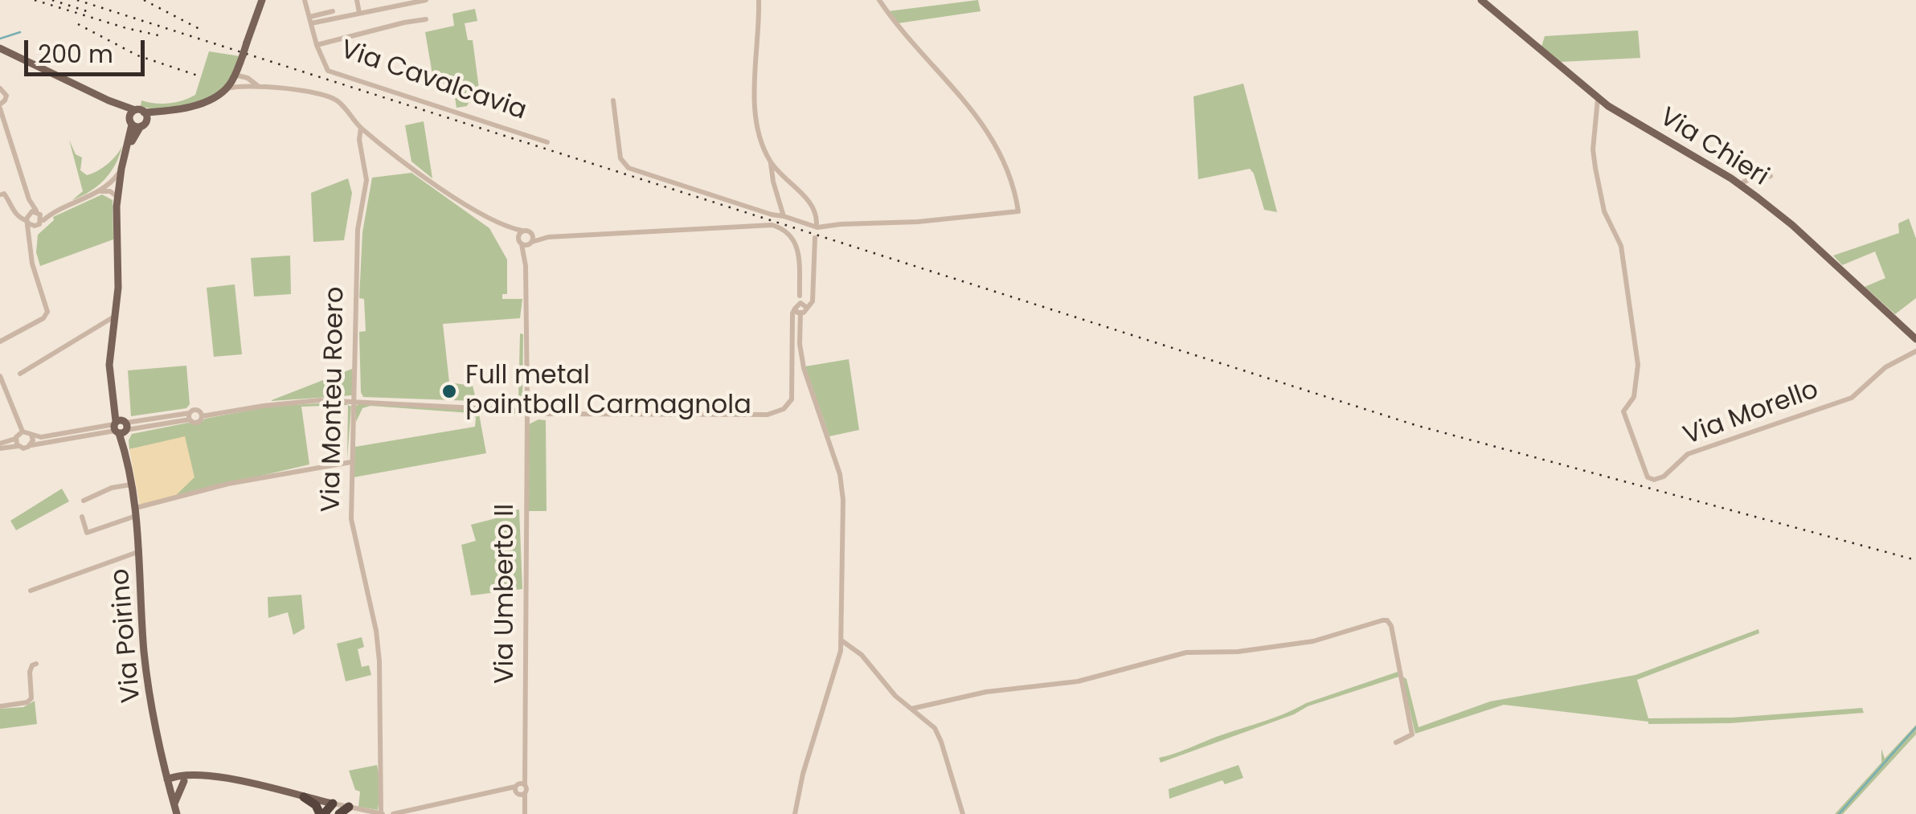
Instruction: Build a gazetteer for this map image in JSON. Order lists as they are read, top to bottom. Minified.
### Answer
{"streets":{"main road":["Via Chieri","Via Poirino"],"street":["Via Cavalcavia","Via Monteu Roero","Via Morello","Via Umberto II"]},"crossings":[["Via Chieri","Via Morello"]],"places":["Full metal paintball Carmagnola"],"scale_bar":"200 m"}
